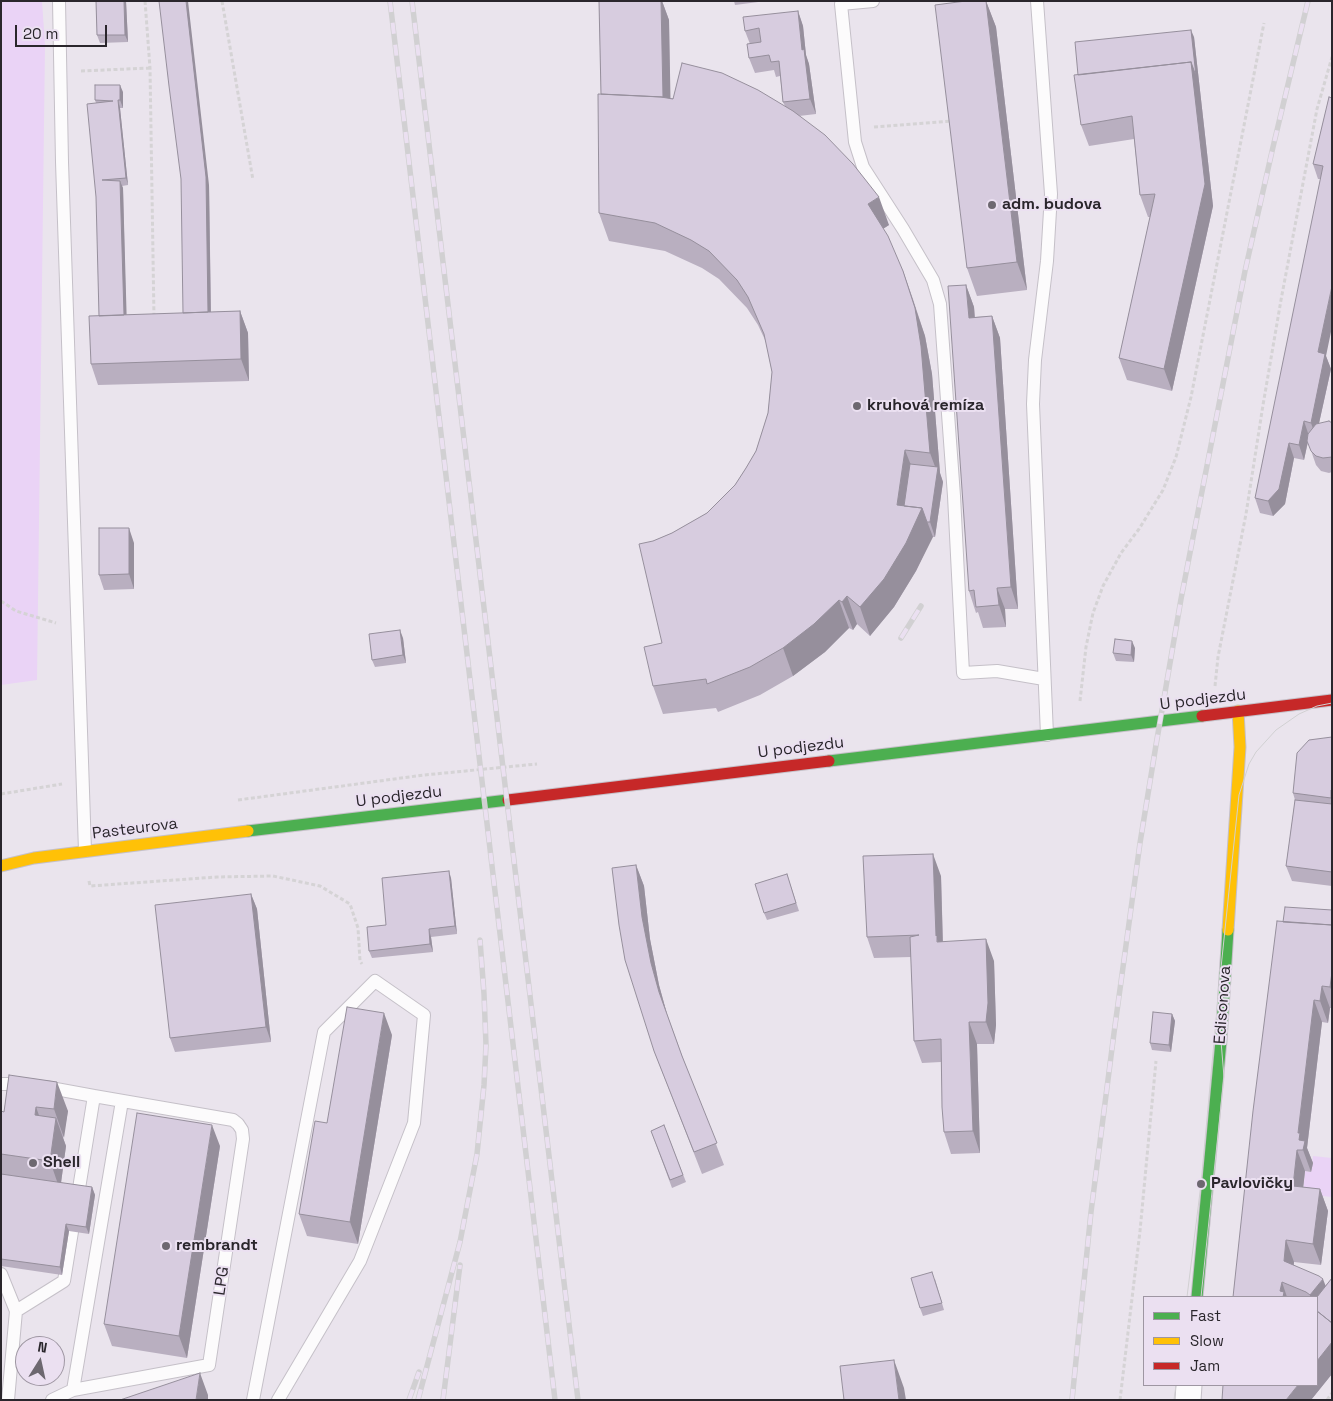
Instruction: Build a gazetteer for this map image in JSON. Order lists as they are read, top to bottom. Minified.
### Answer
{"streets":{"main road":["U podjezdu","Pasteurova","Edisonova"],"lane":["LPG"]},"crossings":[["U podjezdu","Pasteurova"],["U podjezdu","Edisonova"]],"places":["adm. budova","kruhová remíza","Shell","Pavlovičky","rembrandt"],"legend":["Fast","Slow","Jam"],"scale_bar":"20 m","north":"top"}
